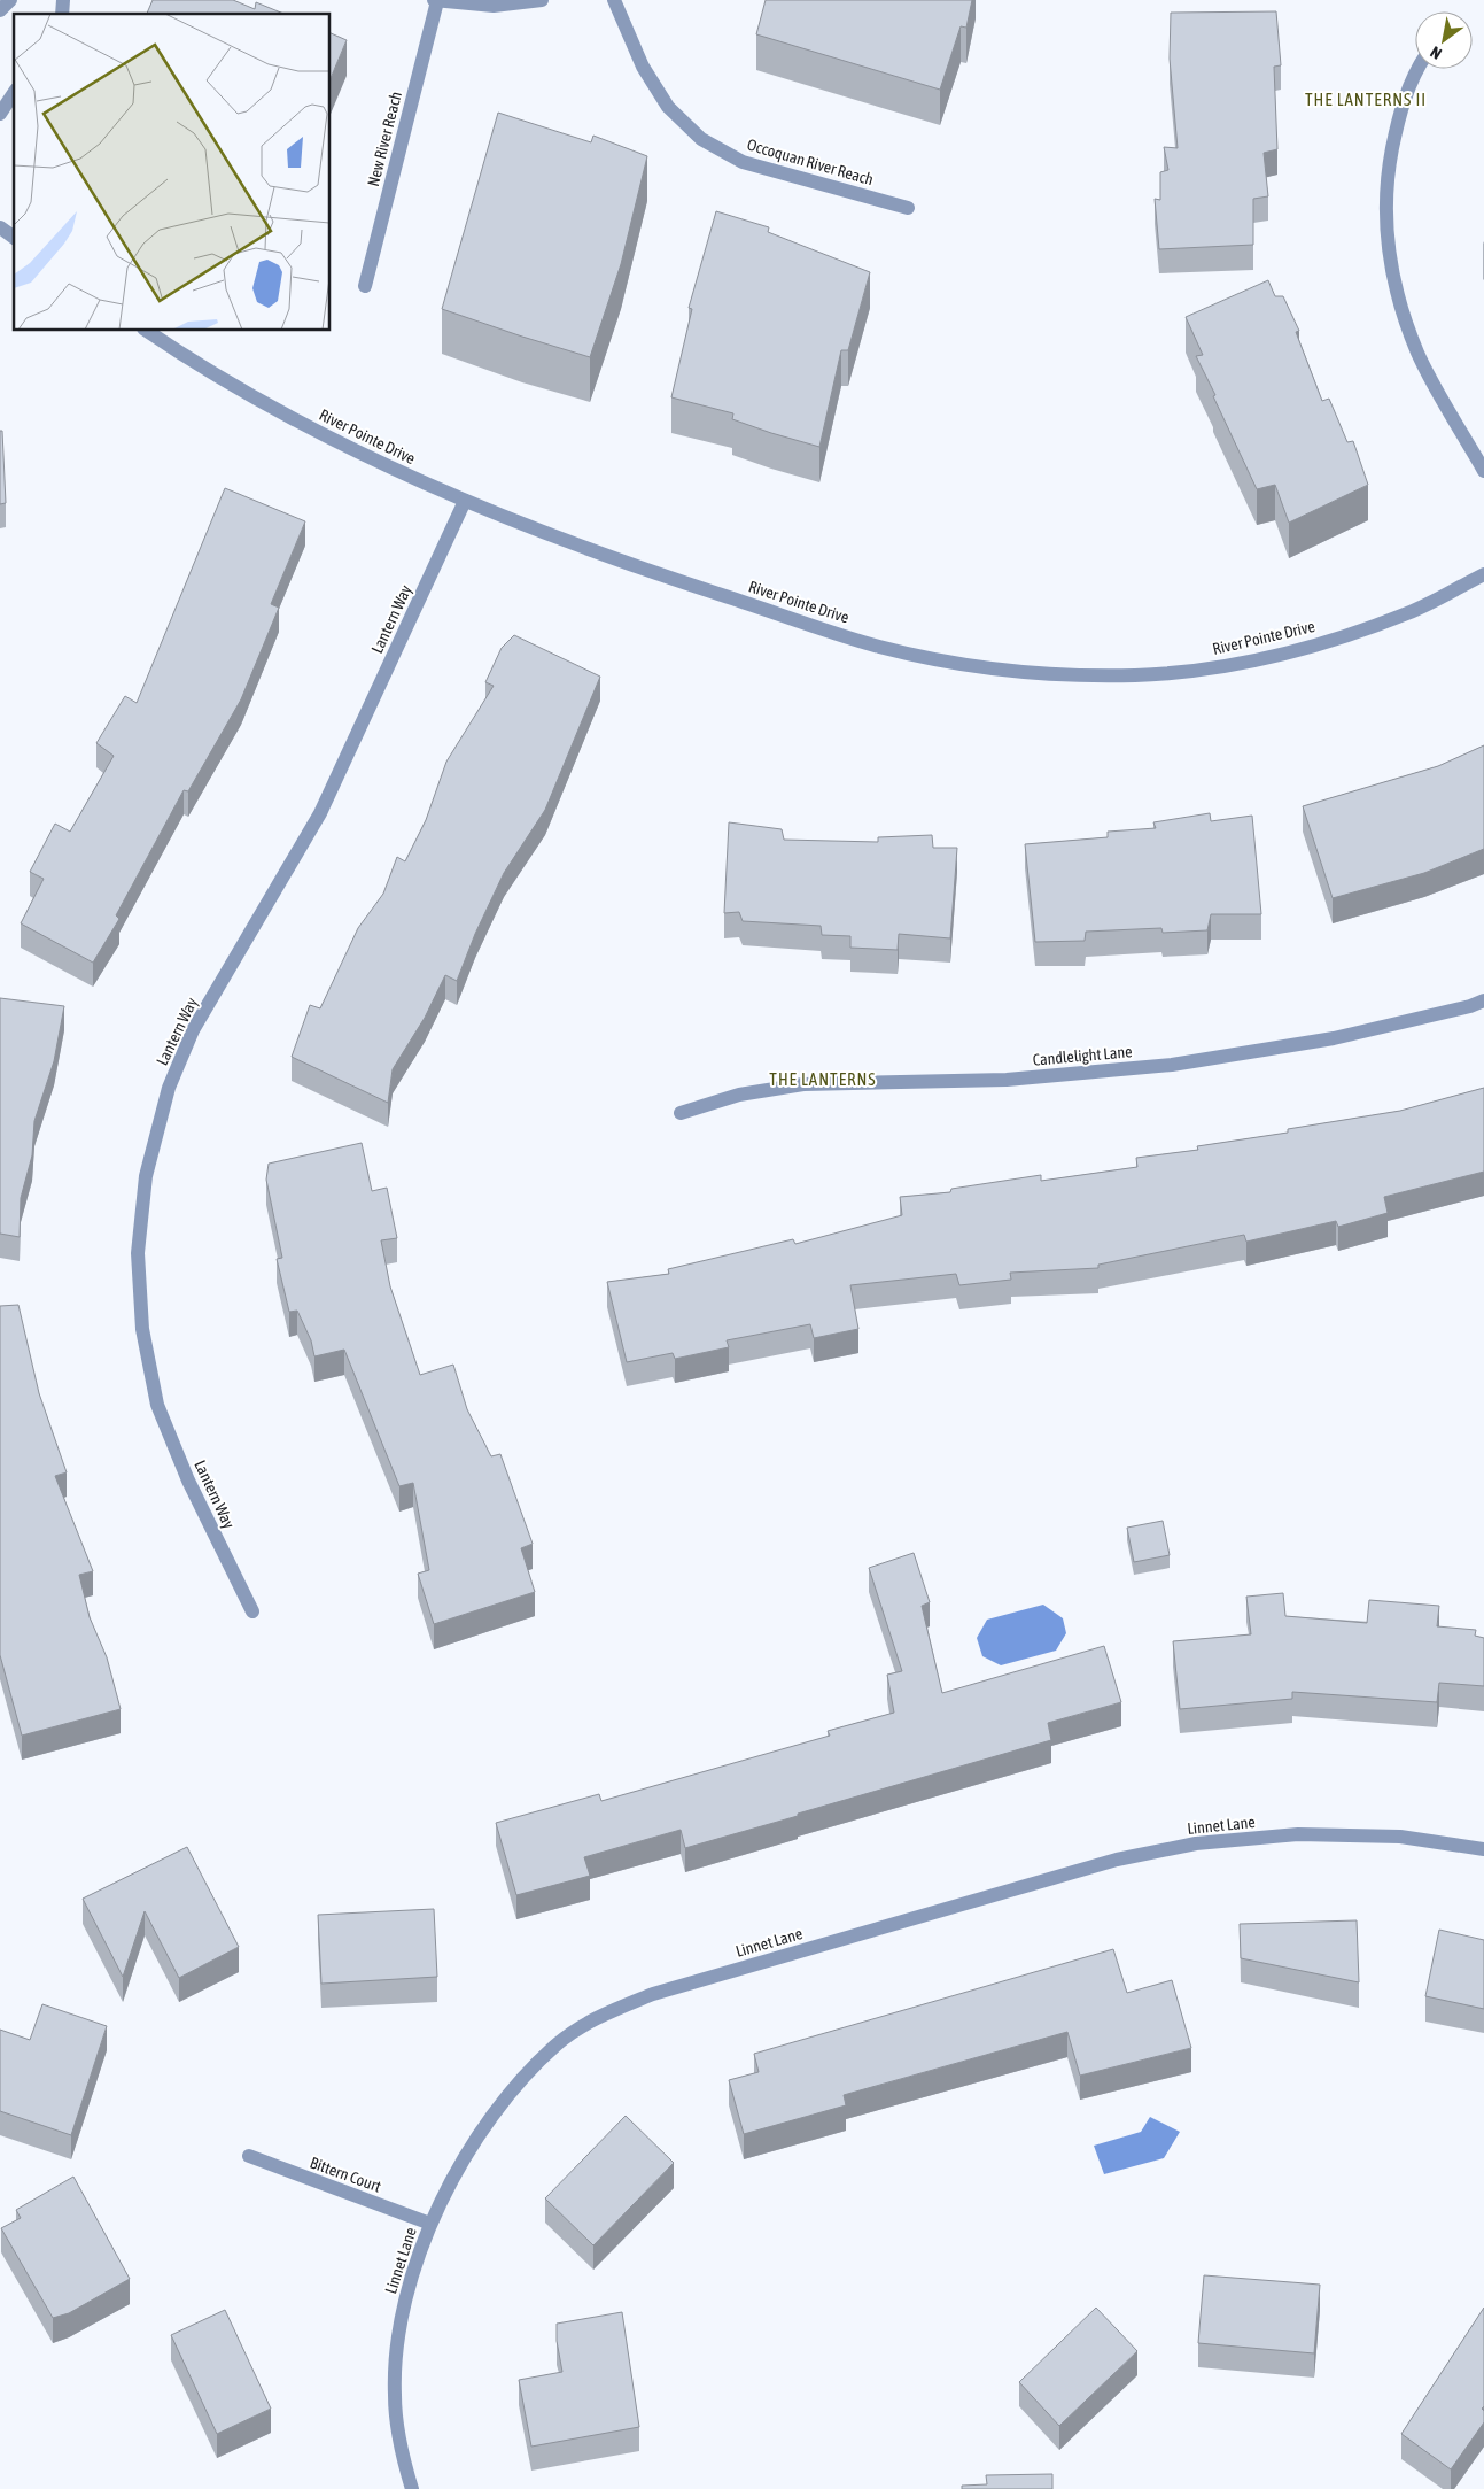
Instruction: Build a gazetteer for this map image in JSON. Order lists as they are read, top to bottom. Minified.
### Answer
{"streets":{"street":["New River Reach","Occoquan River Reach","River Pointe Drive","Lantern Way","Candlelight Lane","Linnet Lane","Bittern Court"]},"crossings":[["River Pointe Drive","Lantern Way"],["Linnet Lane","Bittern Court"]],"districts":["THE LANTERNS II","THE LANTERNS"],"north":"bottom left"}
